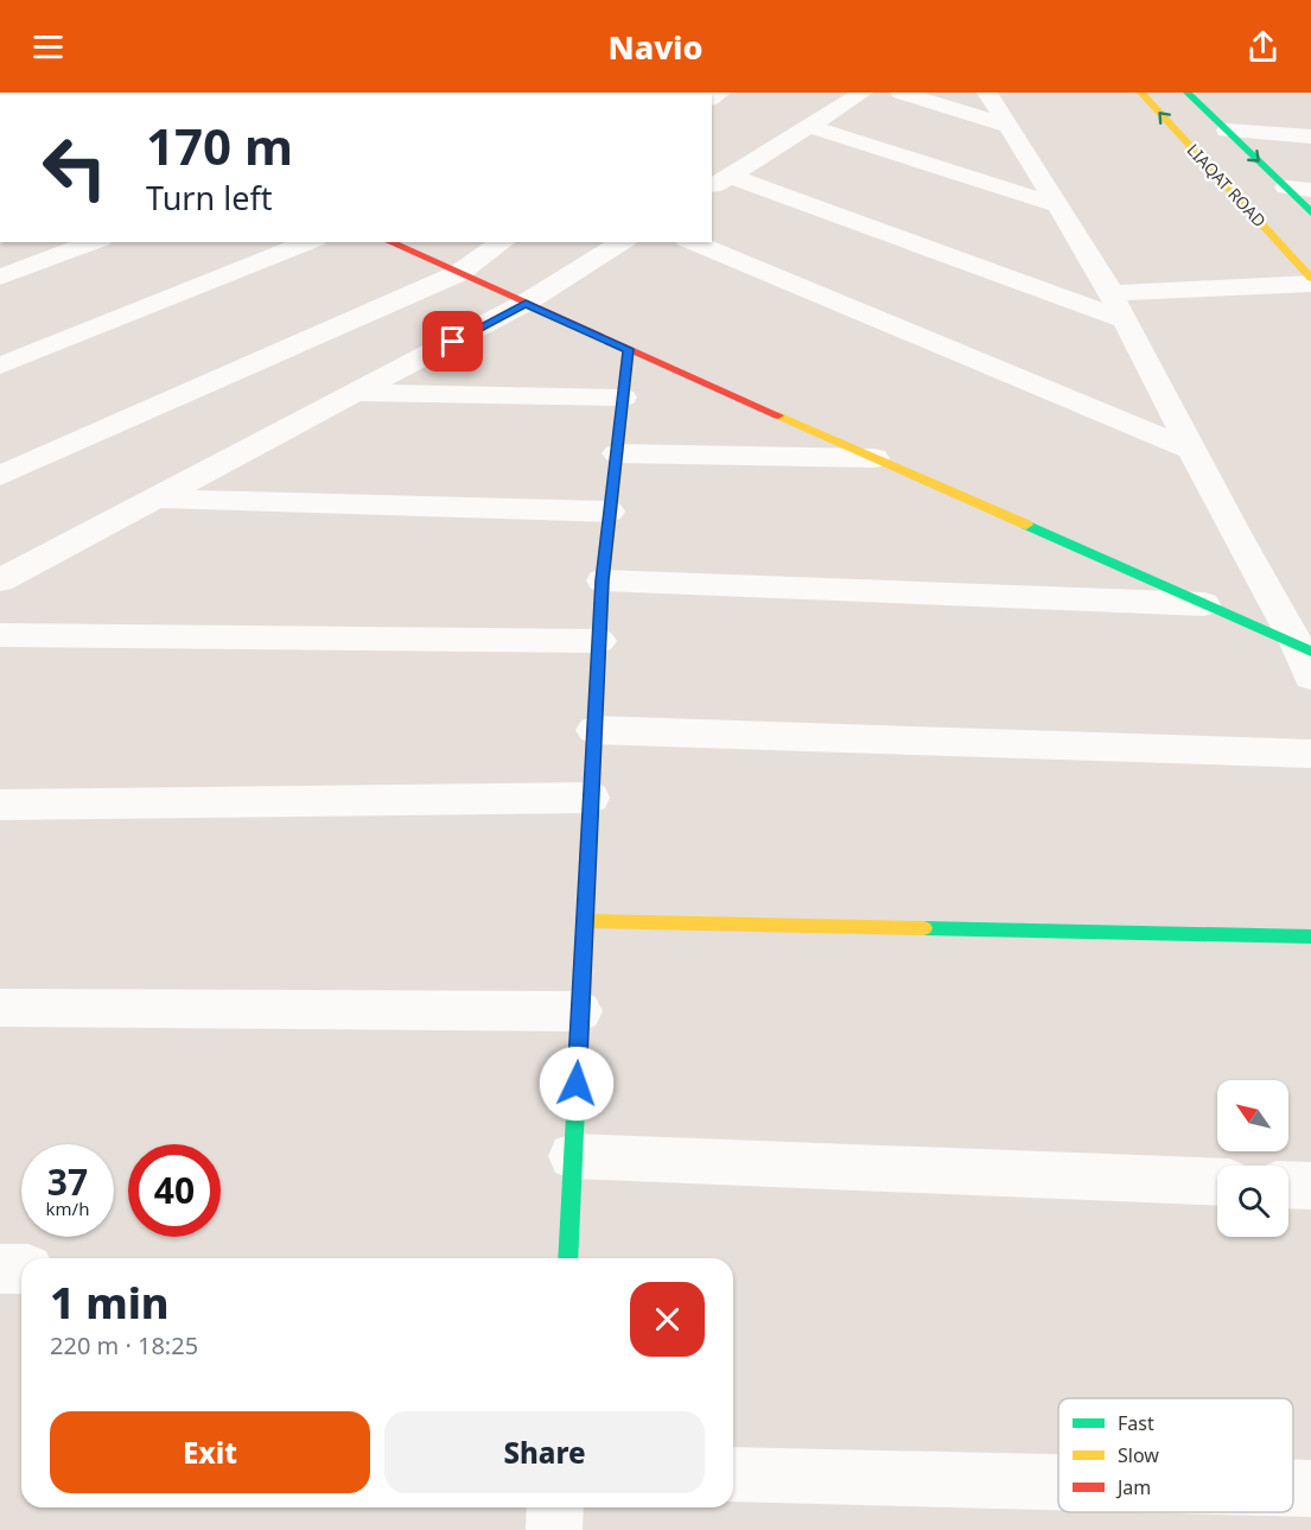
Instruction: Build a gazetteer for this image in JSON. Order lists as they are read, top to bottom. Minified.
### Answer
{"streets":{"street":["LIAQAT ROAD"]},"legend":["Fast","Slow","Jam"],"north":"top left","page":{"header":"Navio","turn":["170 m","Turn left"],"speed":"37 km/h","limit":"40","heading":["1 min","220 m · 18:25"],"buttons":["Exit","Share"]}}
